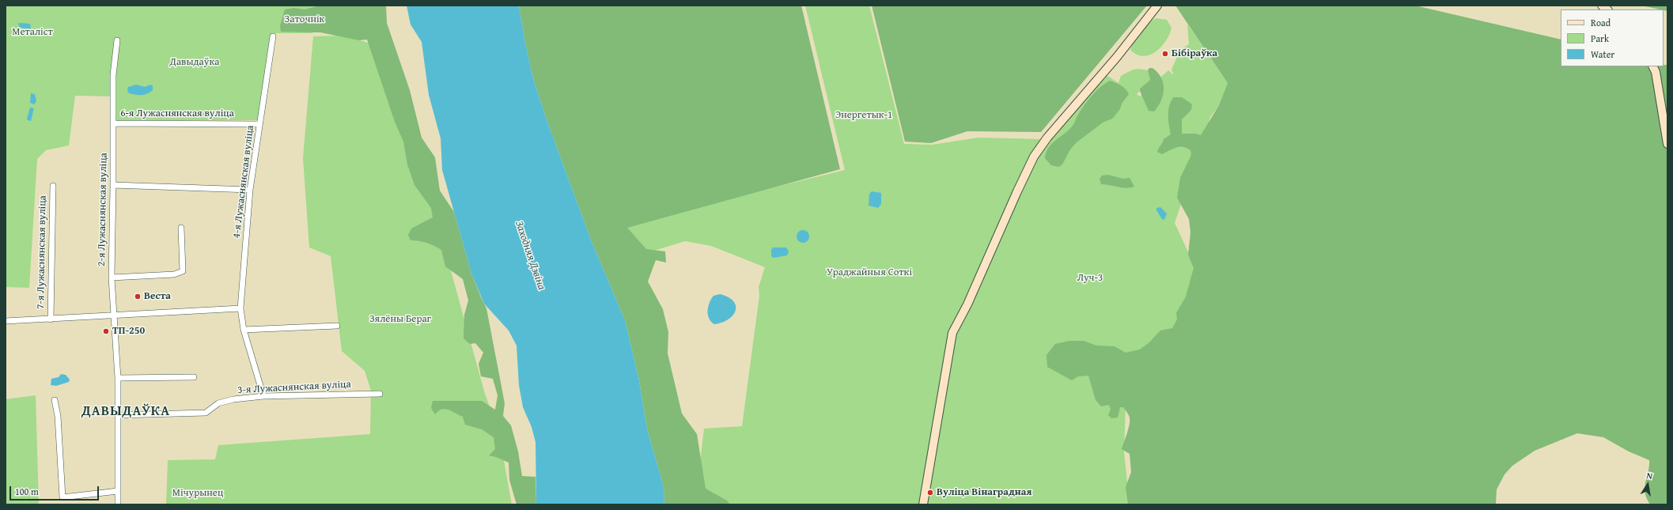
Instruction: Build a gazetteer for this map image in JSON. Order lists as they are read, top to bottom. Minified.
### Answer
{"streets":{"street":["6-я Лужаснянская вуліца","4-я Лужаснянская вуліца","2-я Лужаснянская вуліца","7-я Лужаснянская вуліца","3-я Лужаснянская вуліца"]},"crossings":[["6-я Лужаснянская вуліца","4-я Лужаснянская вуліца"],["6-я Лужаснянская вуліца","2-я Лужаснянская вуліца"],["4-я Лужаснянская вуліца","3-я Лужаснянская вуліца"],["2-я Лужаснянская вуліца","3-я Лужаснянская вуліца"]],"districts":["ДАВЫДАЎКА"],"water":["Заходняя Дзвіна"],"parks":["Заточнік","Металіст","Давыдаўка","Энергетык-1","Ураджайныя Соткі","Луч-3","Зялёны Бераг","Мічурынец"],"places":["Бібіраўка","Веста","ТП-250","Вуліца Вінаградная"],"legend":["Road","Park","Water"],"scale_bar":"100 m","north":"top"}
